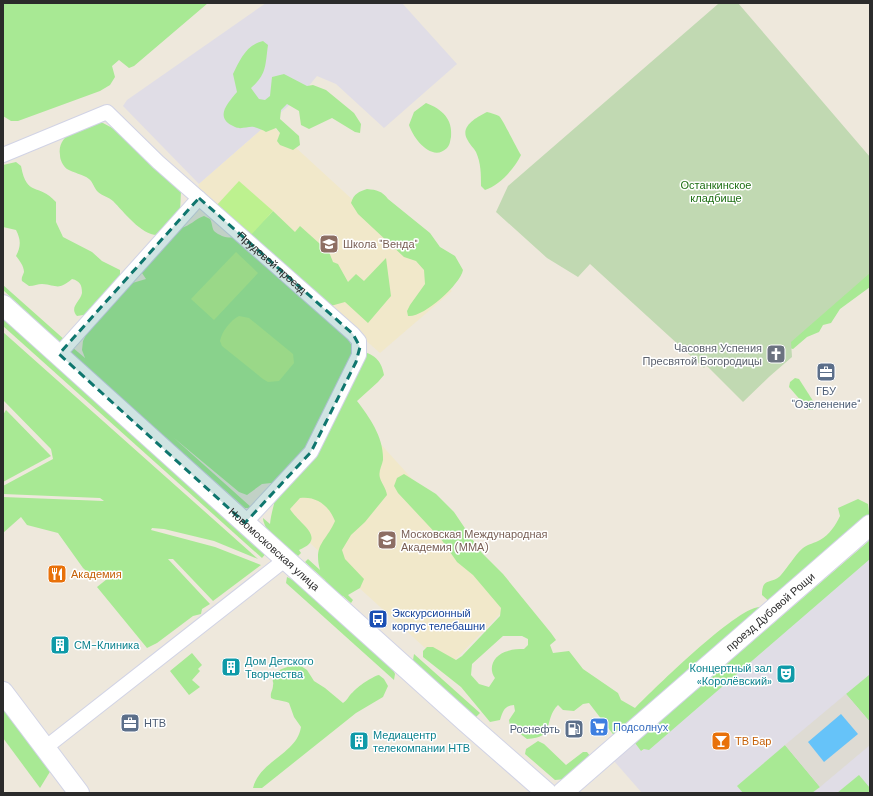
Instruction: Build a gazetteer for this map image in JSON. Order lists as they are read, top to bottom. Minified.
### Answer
{"streets":{"main road":["Новомосковская улица","проезд Дубовой Рощи"],"street":["Прудовой проезд"]},"crossings":[["Прудовой проезд","Новомосковская улица"]],"parks":["Останкинское кладбище"],"places":{"school or university":["Школа \"Венда\"","Московская Международная Академия (ММА)"],"church":["Часовня Успения Пресвятой Богородицы"],"office":["ГБУ \"Озеленение\"","НТВ"],"restaurant":["Академия"],"bus stop":["Экскурсионный корпус телебашни"],"building":["СМ-Клиника","Дом Детского Творчества","Медиацентр телекомпании НТВ"],"theatre":["Концертный зал «Королёвский»"],"supermarket":["Подсолнух"],"fuel station":["Роснефть"],"bar":["ТВ Бар"]}}
